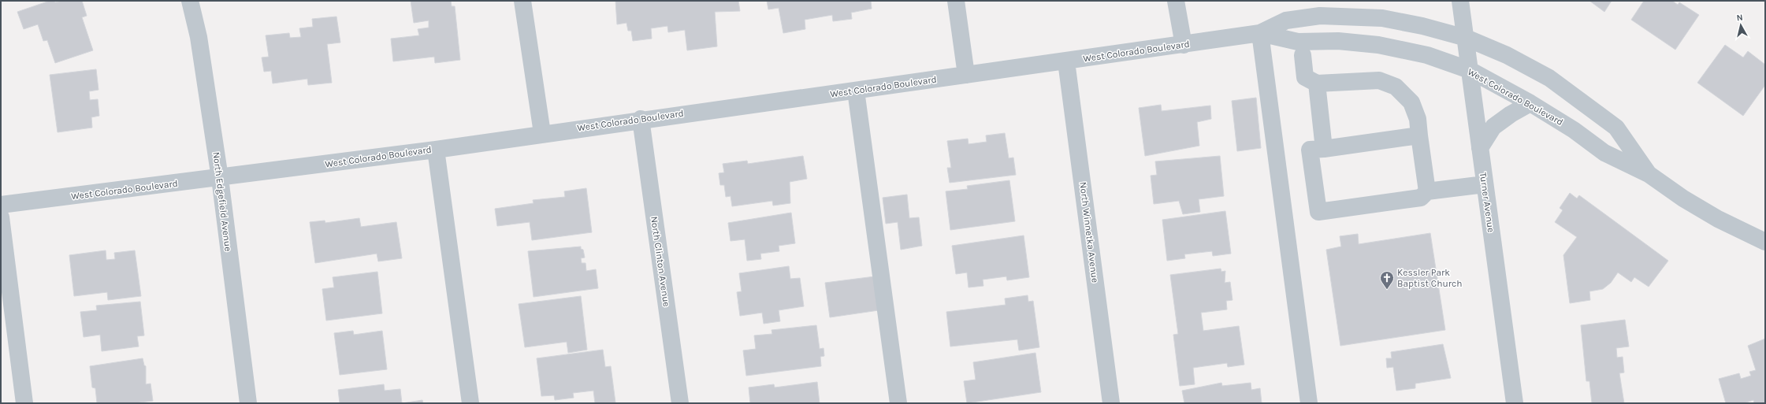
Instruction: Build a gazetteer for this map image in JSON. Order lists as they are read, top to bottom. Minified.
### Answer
{"streets":{"street":["West Colorado Boulevard","North Edgefield Avenue","Turner Avenue","North Winnetka Avenue","North Clinton Avenue"]},"crossings":[["West Colorado Boulevard","North Edgefield Avenue"],["West Colorado Boulevard","Turner Avenue"],["West Colorado Boulevard","North Winnetka Avenue"],["West Colorado Boulevard","North Clinton Avenue"]],"places":{"church":["Kessler Park Baptist Church"]},"north":"top"}
